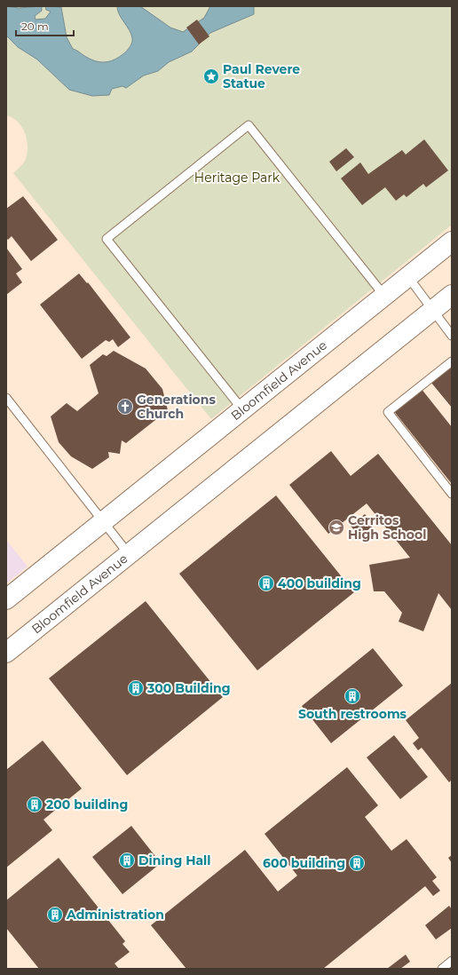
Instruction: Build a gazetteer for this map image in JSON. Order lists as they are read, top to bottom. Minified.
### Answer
{"streets":{"street":["Bloomfield Avenue"]},"parks":["Heritage Park"],"places":{"place":["Paul Revere Statue"],"church":["Generations Church"],"school or university":["Cerritos High School"],"building":["400 building","300 Building","South restrooms","200 building","Dining Hall","600 building","Administration"]},"scale_bar":"20 m"}
